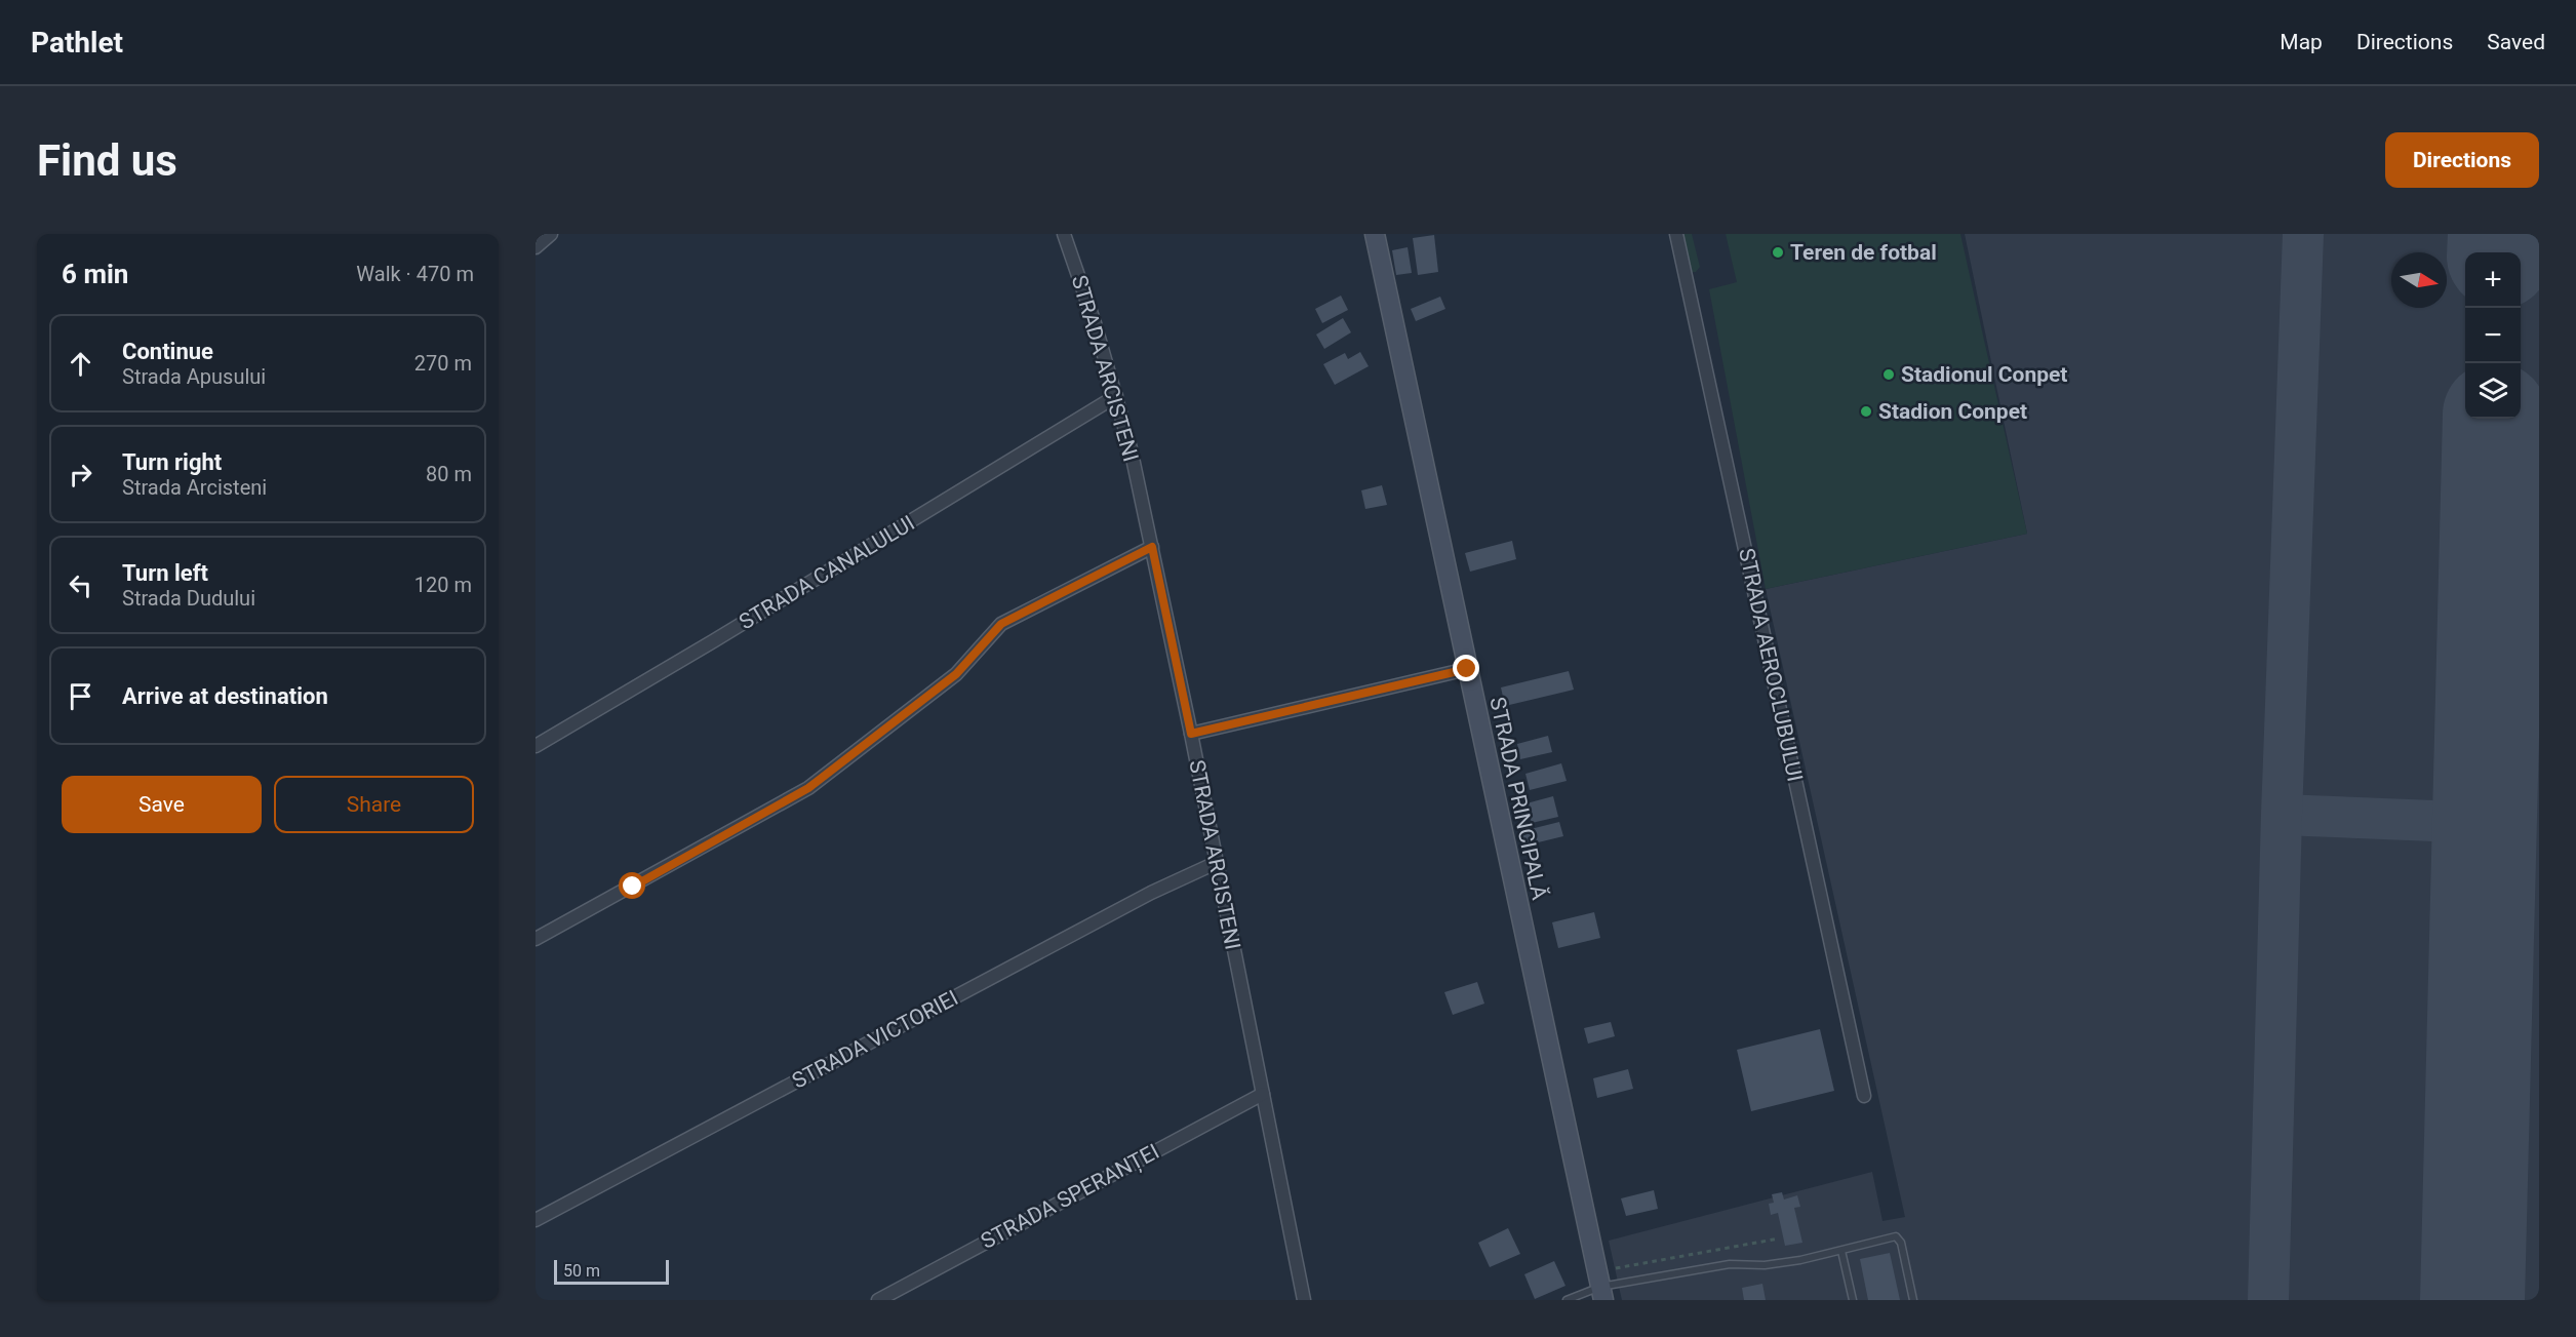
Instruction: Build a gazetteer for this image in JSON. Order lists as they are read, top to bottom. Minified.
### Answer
{"streets":{"main road":["STRADA PRINCIPALĂ"],"street":["STRADA ARCISTENI","STRADA CANALULUI","STRADA AEROCLUBULUI","STRADA VICTORIEI","STRADA SPERANȚEI"]},"crossings":[["STRADA ARCISTENI","STRADA CANALULUI"],["STRADA ARCISTENI","STRADA VICTORIEI"],["STRADA ARCISTENI","STRADA SPERANȚEI"]],"places":["Teren de fotbal","Stadionul Conpet","Stadion Conpet"],"scale_bar":"50 m","north":"right","page":{"header":"Pathlet","nav":["Map","Directions","Saved"],"buttons":["Directions",["Save","Share"]],"title":"Find us","heading":["6 min","Walk · 470 m"],"map_buttons":["+","−"],"list":[["Continue","Strada Apusului","270 m"],["Turn right","Strada Arcisteni","80 m"],["Turn left","Strada Dudului","120 m"],"Arrive at destination"],"scale":"50 m"}}
